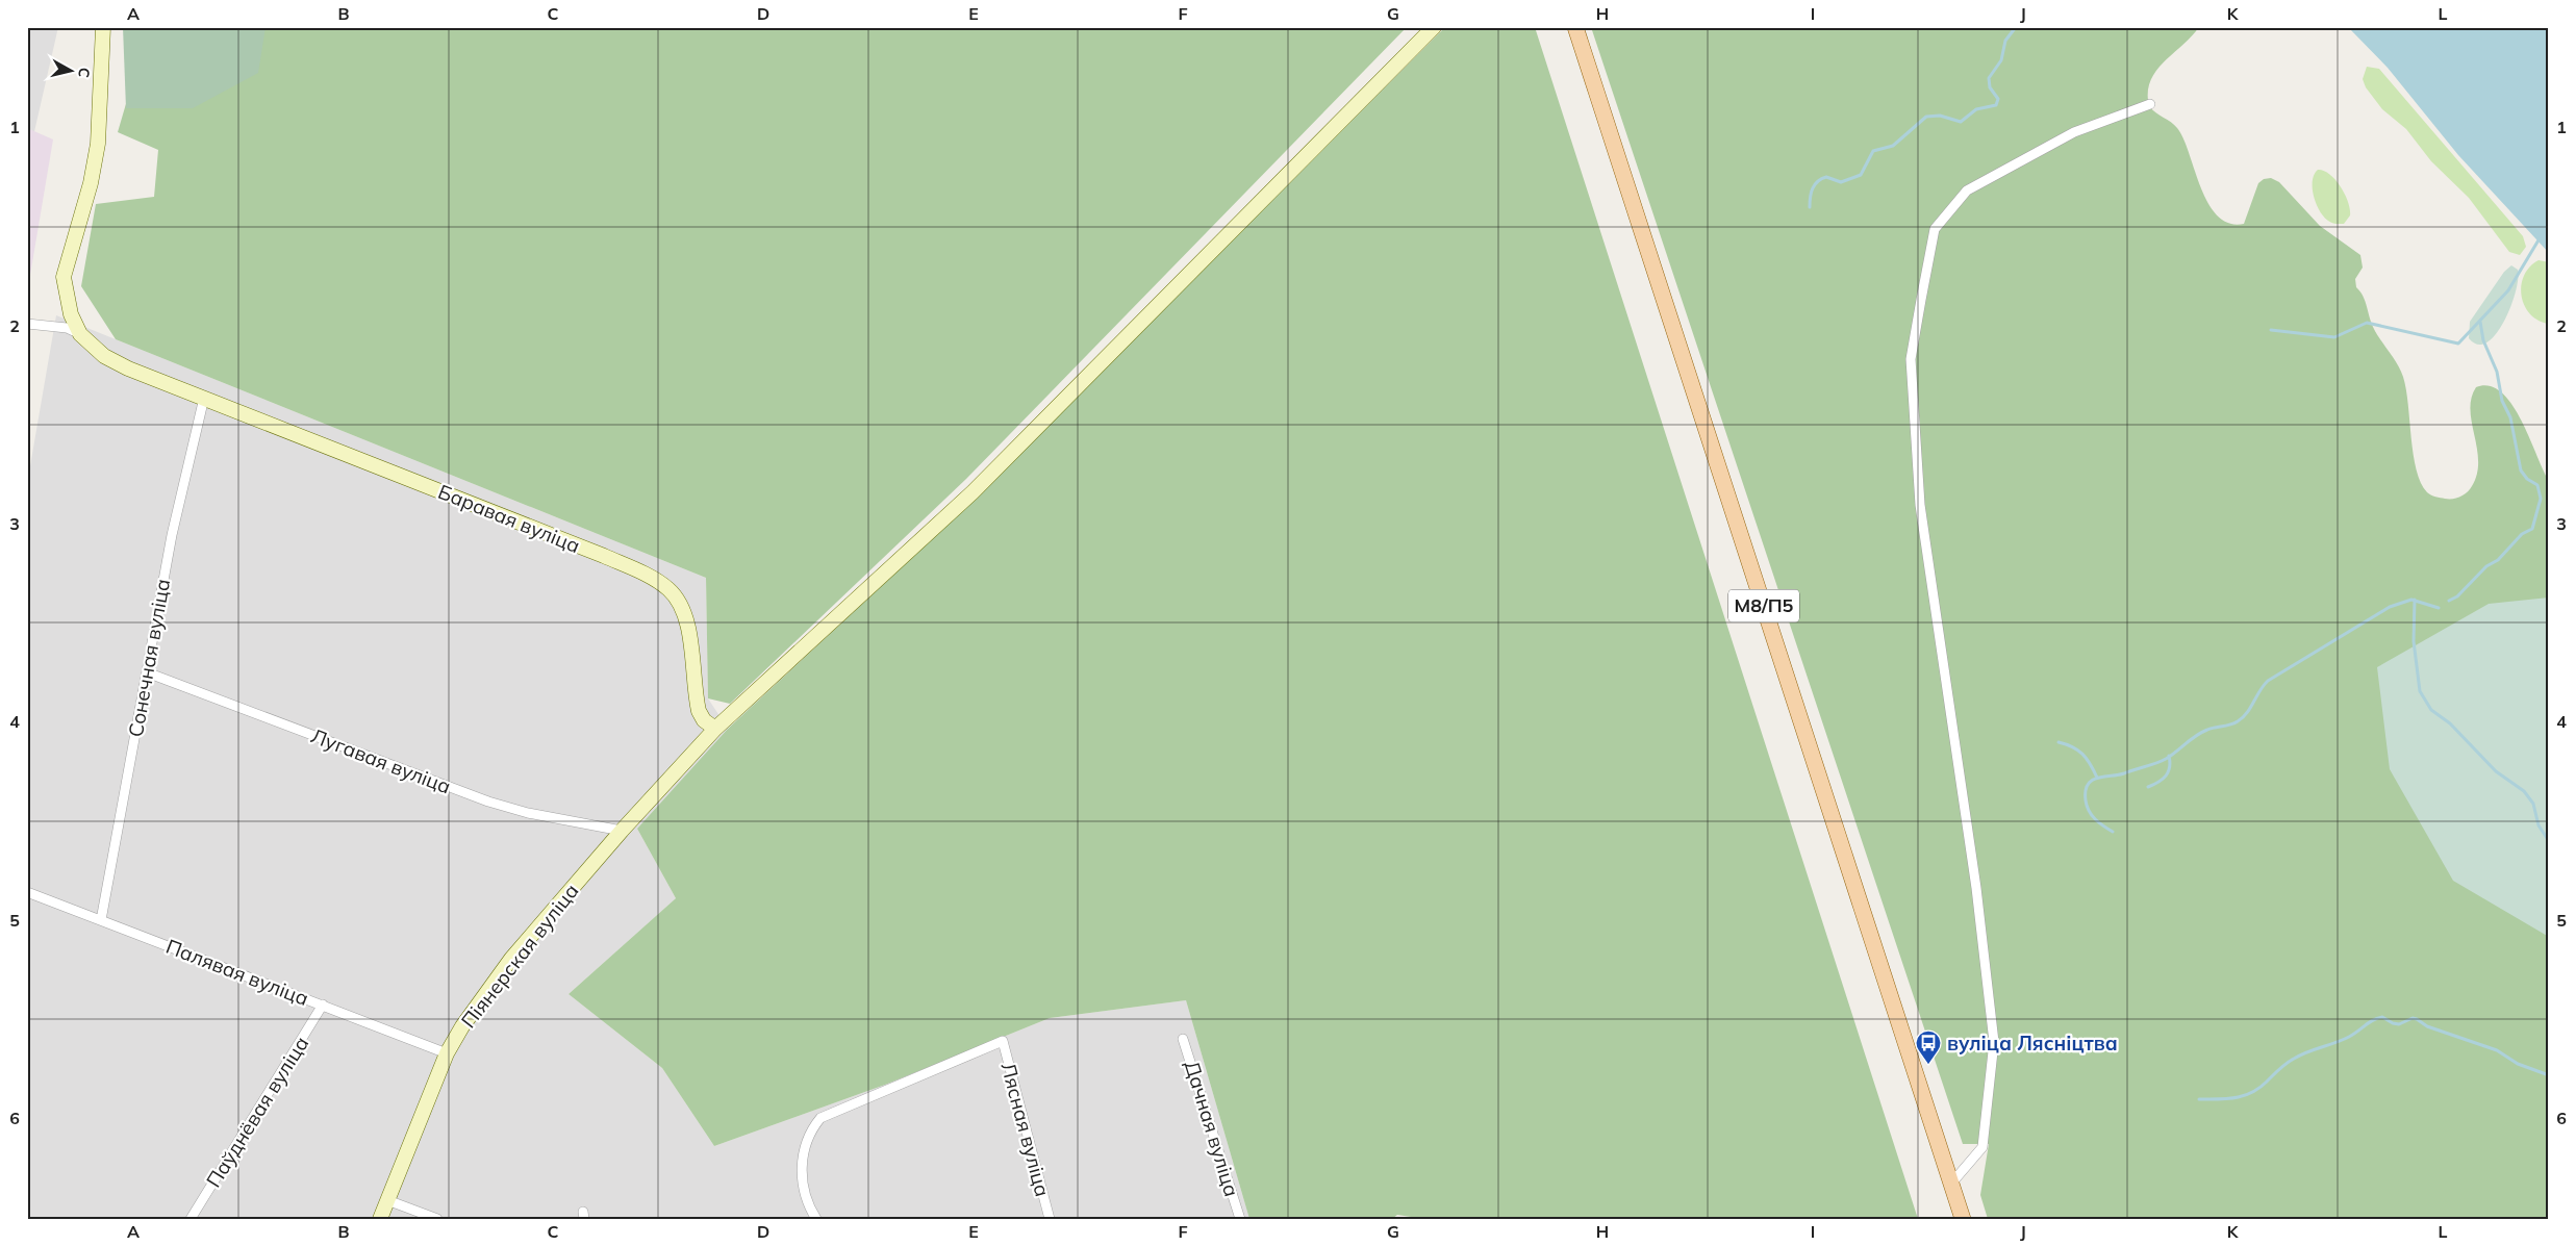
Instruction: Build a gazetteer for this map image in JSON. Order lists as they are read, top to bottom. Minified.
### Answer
{"streets":{"main road":["М8/П5"],"street":["Баравая вуліца","Сонечная вуліца","Лугавая вуліца","Піянерская вуліца","Палявая вуліца","Паўднёвая вуліца","Дачная вуліца","Лясная вуліца"]},"crossings":[["Баравая вуліца","Сонечная вуліца"],["Баравая вуліца","Піянерская вуліца"],["Сонечная вуліца","Лугавая вуліца"],["Сонечная вуліца","Палявая вуліца"],["Лугавая вуліца","Піянерская вуліца"],["Піянерская вуліца","Палявая вуліца"],["Палявая вуліца","Паўднёвая вуліца"]],"places":{"bus stop":["вуліца Лясніцтва"]},"north":"right","grid":{"columns":["A","B","C","D","E","F","G","H","I","J","K","L"],"rows":["1","2","3","4","5","6"]}}
